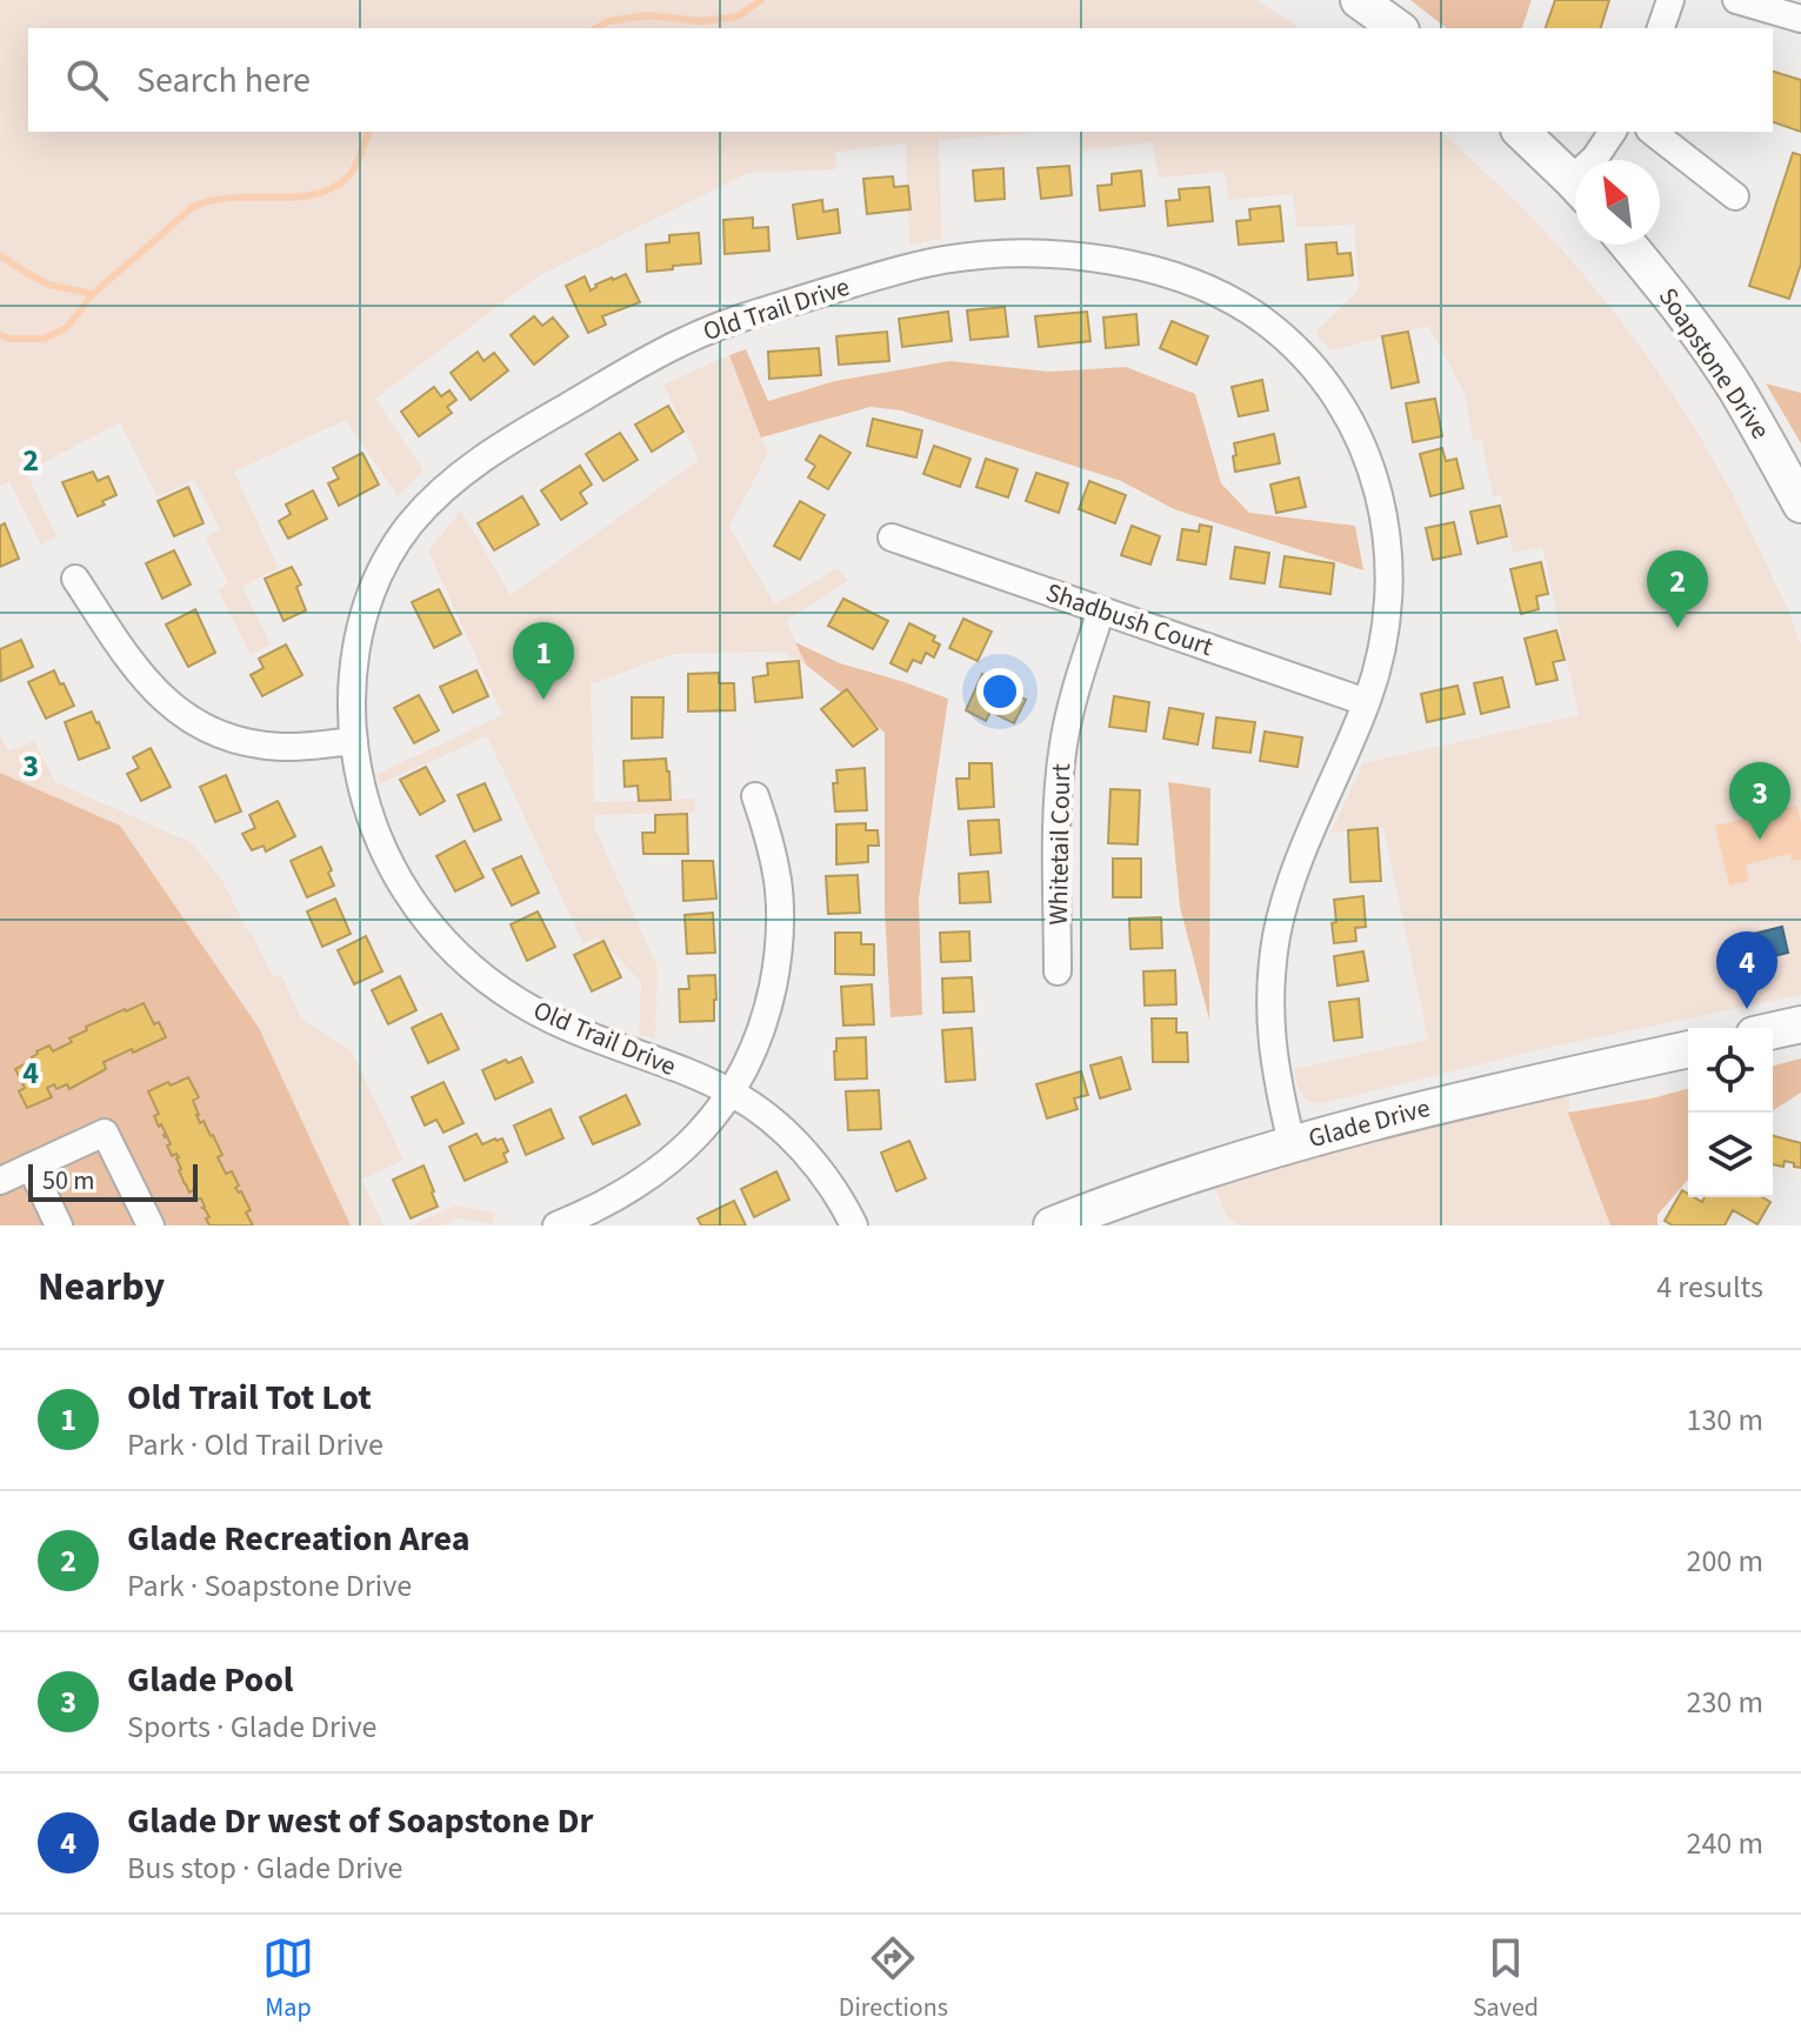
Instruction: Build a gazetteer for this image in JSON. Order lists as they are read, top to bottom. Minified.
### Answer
{"streets":{"street":["Old Trail Drive","Soapstone Drive","Shadbush Court","Whitetail Court","Glade Drive"]},"crossings":[["Old Trail Drive","Shadbush Court"],["Old Trail Drive","Glade Drive"],["Shadbush Court","Whitetail Court"]],"scale_bar":"50 m","north":"top left","page":{"search":"Search here","pins":["2","1","3","4"],"scale":"50 m","heading":["Nearby","4 results"],"list":[{"mark":"1","name":"Old Trail Tot Lot","note":"Park · Old Trail Drive","value":"130 m"},{"mark":"2","name":"Glade Recreation Area","note":"Park · Soapstone Drive","value":"200 m"},{"mark":"3","name":"Glade Pool","note":"Sports · Glade Drive","value":"230 m"},{"mark":"4","name":"Glade Dr west of Soapstone Dr","note":"Bus stop · Glade Drive","value":"240 m"}],"nav":["Map","Directions","Saved"]},"grid":{"rows":["2","3","4"]}}
